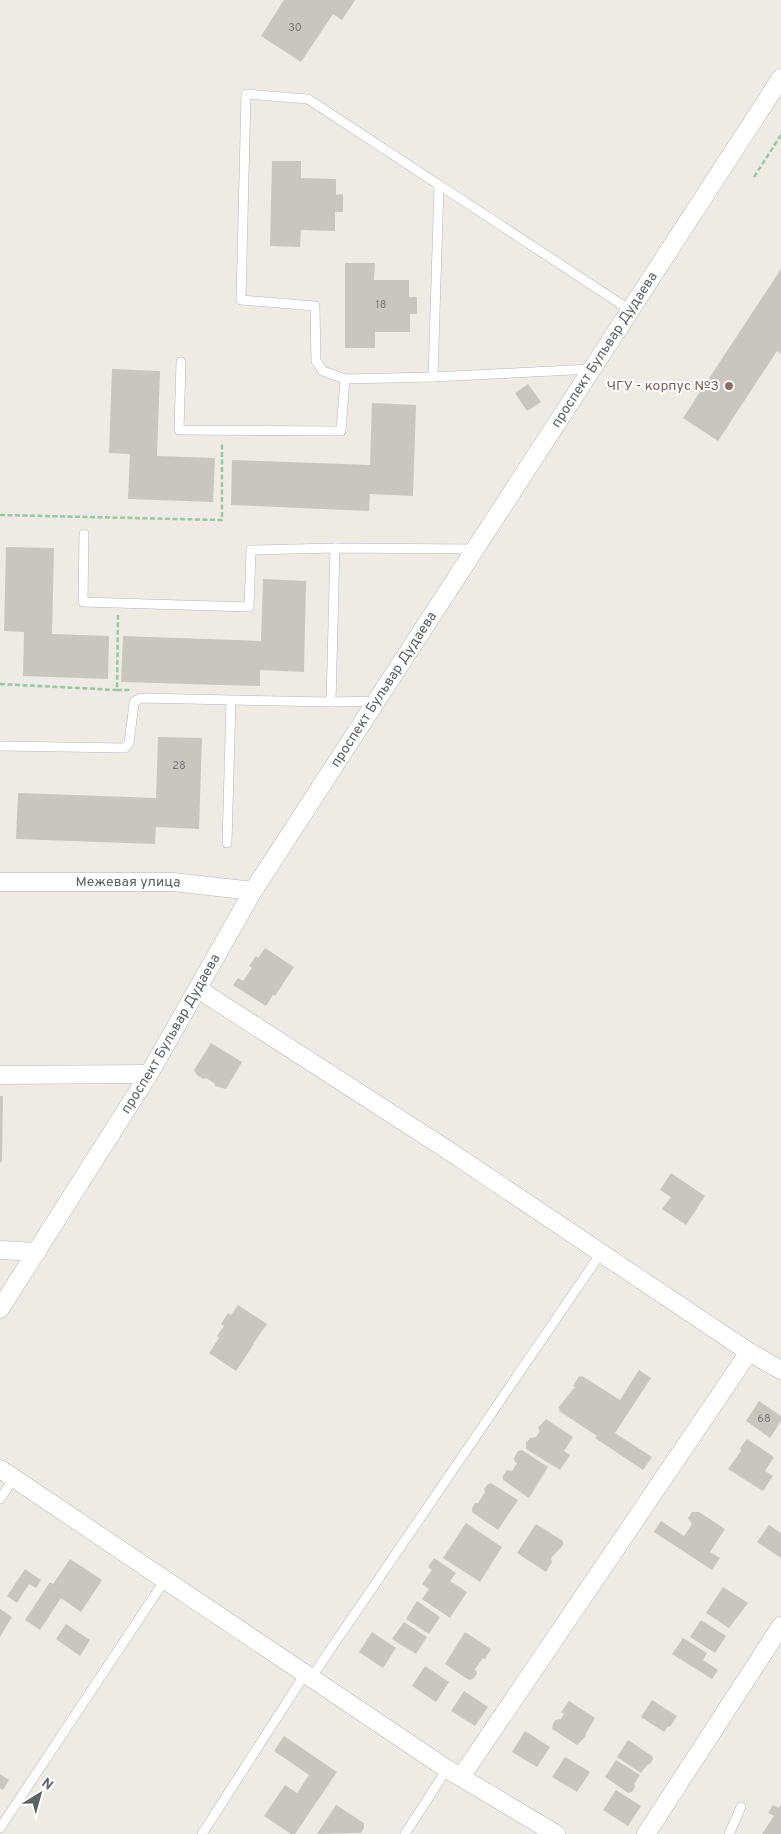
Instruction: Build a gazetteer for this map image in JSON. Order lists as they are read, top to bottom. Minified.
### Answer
{"streets":{"street":["проспект Бульвар Дудаева","Межевая улица"]},"crossings":[["проспект Бульвар Дудаева","Межевая улица"]],"places":["ЧГУ - корпус №3"],"house_numbers":["30","18","28","68"],"north":"top right"}
